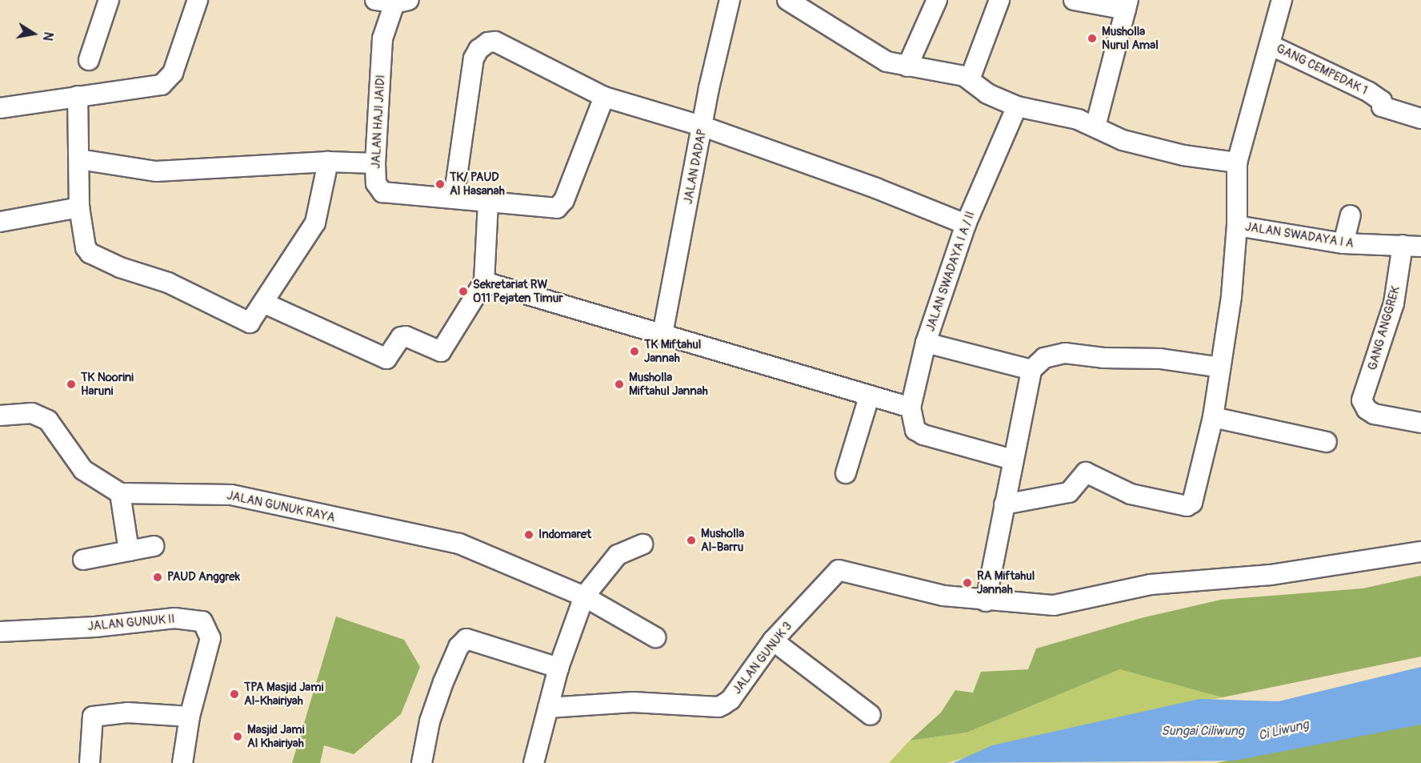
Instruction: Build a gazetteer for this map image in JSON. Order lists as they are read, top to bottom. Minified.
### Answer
{"streets":{"street":["GANG CEMPEDAK 1","JALAN HAJI JAIDI","JALAN DADAP","JALAN SWADAYA I A","JALAN SWADAYA I A / II","GANG ANGGREK","JALAN GUNUK RAYA","JALAN GUNUK II","JALAN GUNUK 3"]},"crossings":[["GANG CEMPEDAK 1","JALAN SWADAYA I A"],["JALAN SWADAYA I A","GANG ANGGREK"]],"water":["Ci Liwung","Sungai Ciliwung"],"places":["Musholla Nurul Amal","TK/ PAUD Al Hasanah","Sekretariat RW 011 Pejaten Timur","TK Miftahul Jannah","TK Noorini Haruni","Musholla Miftahul Jannah","Indomaret","Musholla Al-Barru","PAUD Anggrek","RA Miftahul Jannah","TPA Masjid Jami Al-Khairiyah","Masjid Jami Al Khairiyah"],"north":"right"}
